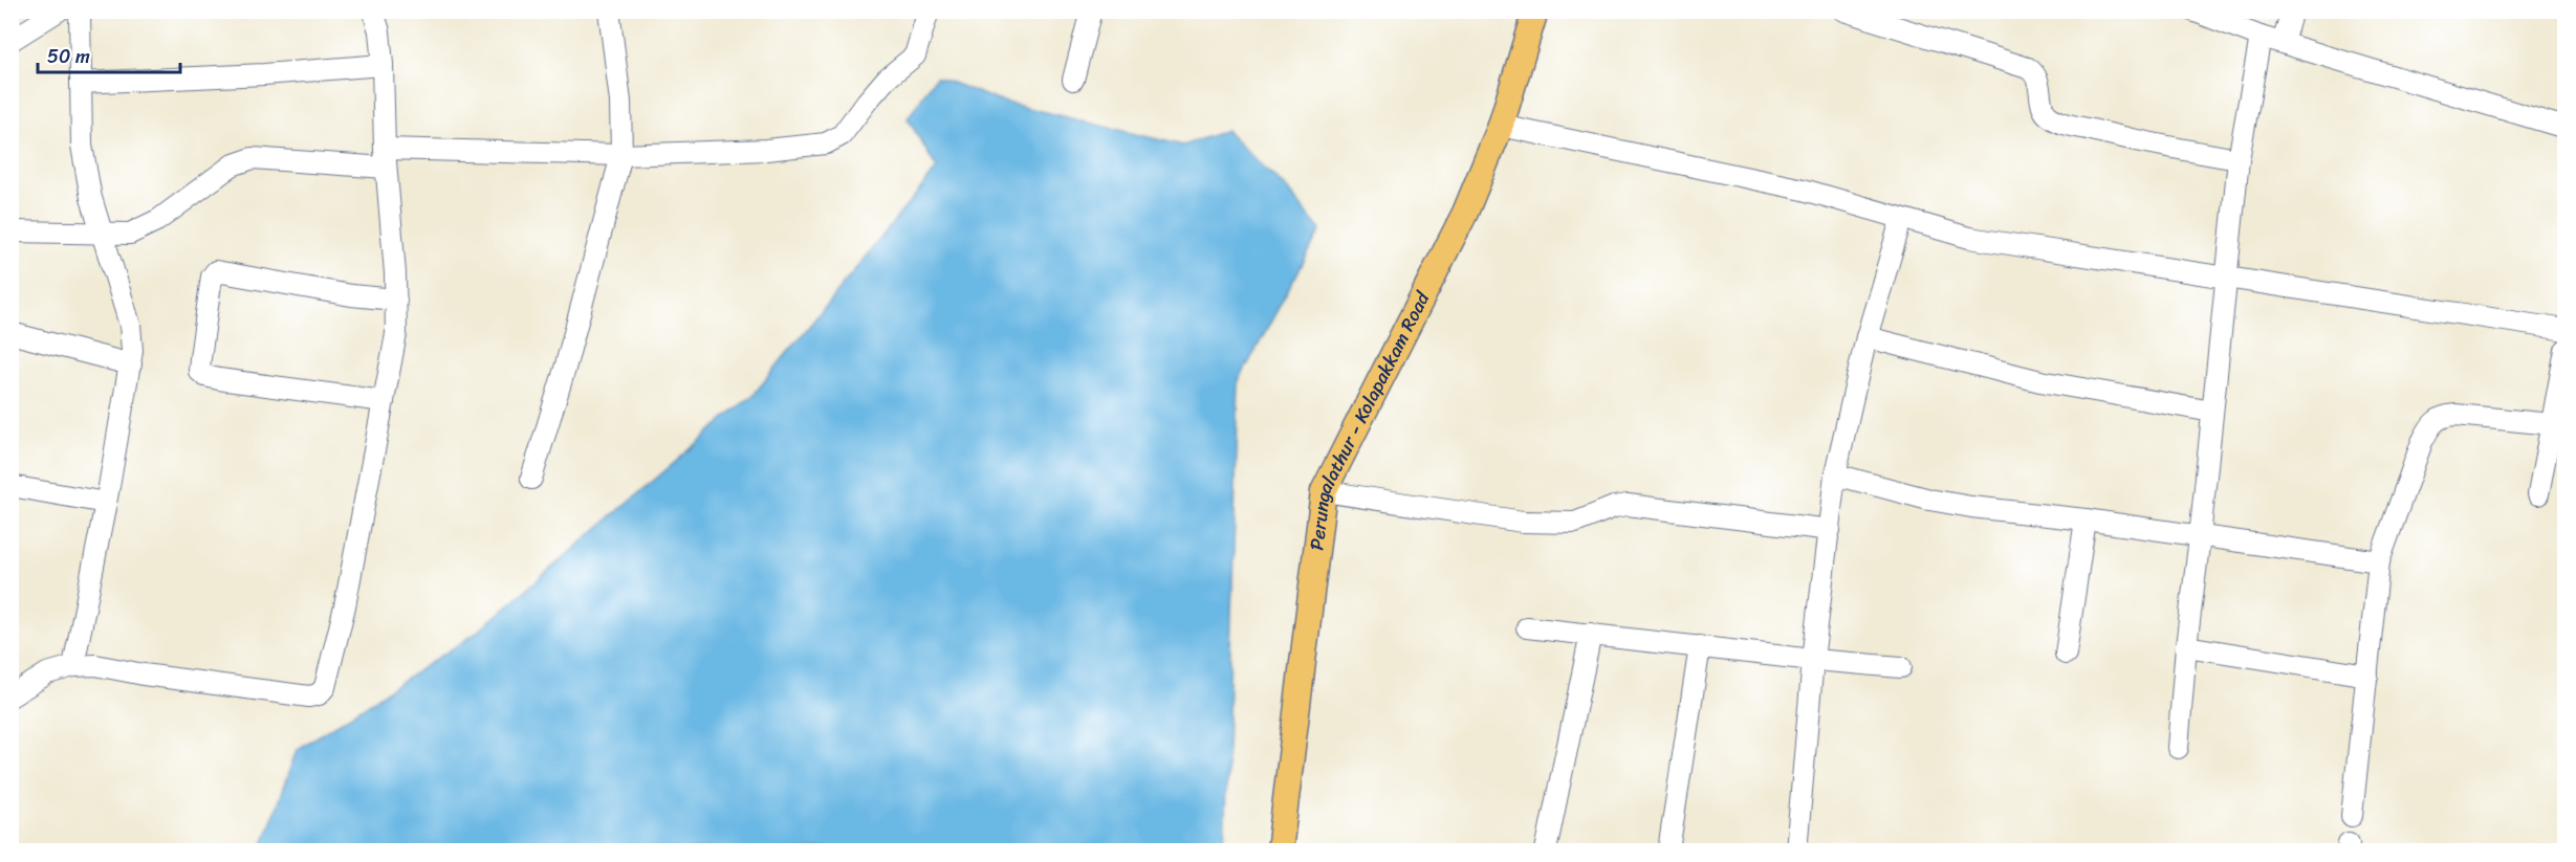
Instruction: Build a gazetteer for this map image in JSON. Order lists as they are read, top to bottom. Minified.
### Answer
{"streets":{"main road":["Perungalathur - Kolapakkam Road"]},"scale_bar":"50 m"}
